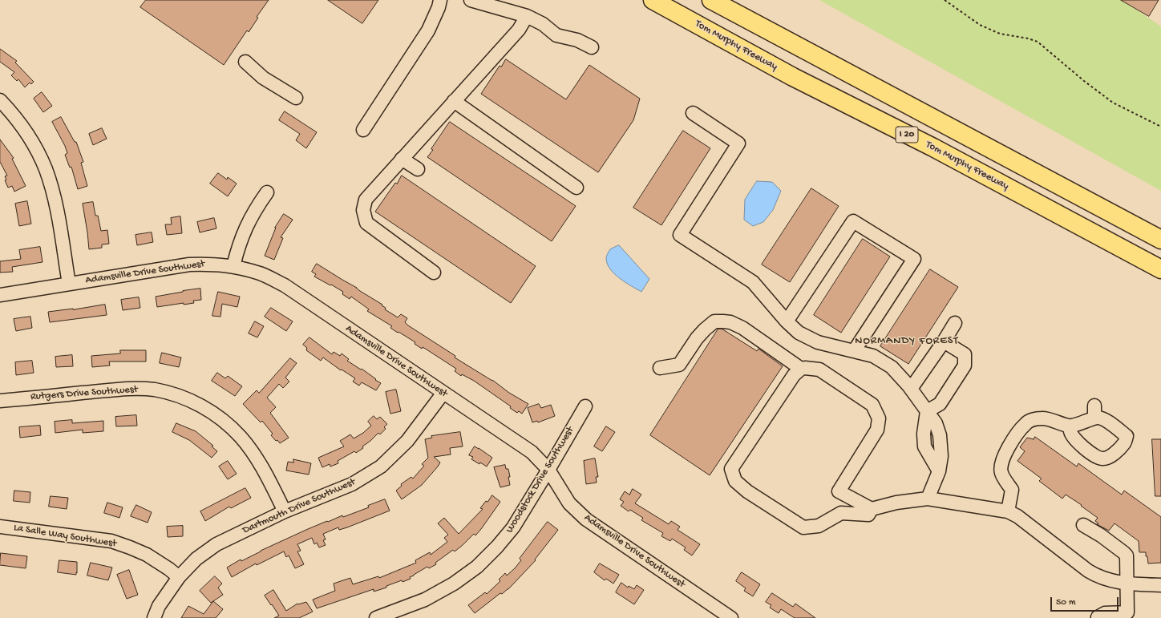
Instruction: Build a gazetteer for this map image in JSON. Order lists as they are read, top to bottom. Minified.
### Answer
{"streets":{"highway":["Tom Murphy Freeway","I 20"],"street":["Adamsville Drive Southwest","Rutgers Drive Southwest","Woodstock Drive Southwest","Dartmouth Drive Southwest","La Salle Way Southwest"]},"crossings":[["Adamsville Drive Southwest","Woodstock Drive Southwest"],["Adamsville Drive Southwest","Dartmouth Drive Southwest"],["Rutgers Drive Southwest","Dartmouth Drive Southwest"],["Dartmouth Drive Southwest","La Salle Way Southwest"]],"districts":["NORMANDY FOREST"],"scale_bar":"50 m"}
